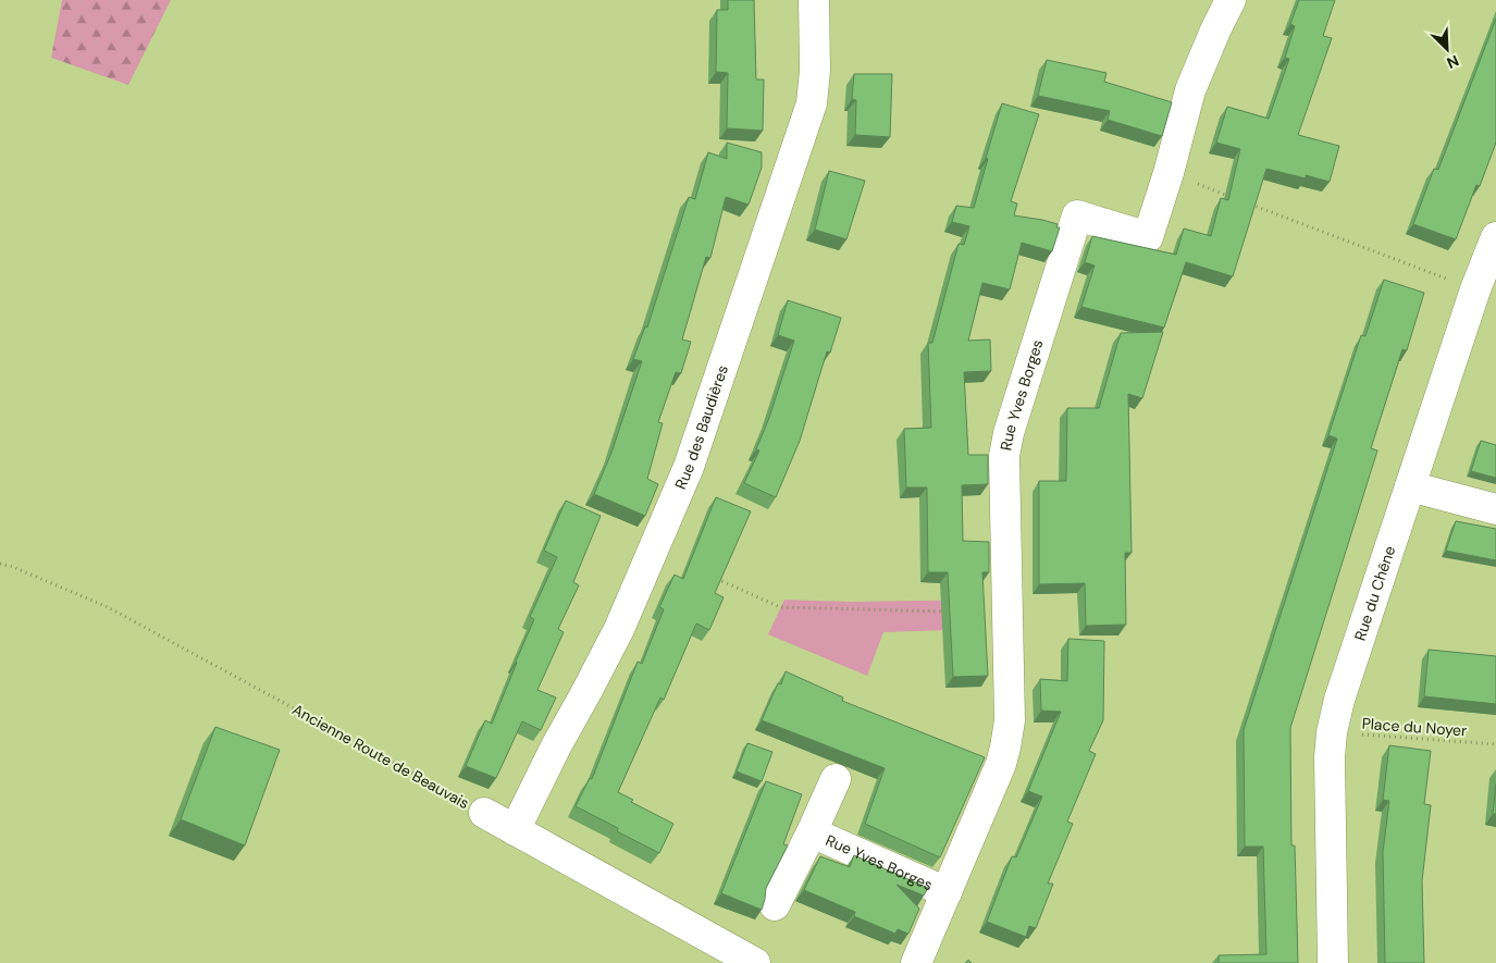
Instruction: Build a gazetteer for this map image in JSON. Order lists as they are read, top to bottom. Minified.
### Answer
{"streets":{"street":["Rue Yves Borges","Rue des Baudières","Rue du Chêne","Ancienne Route de Beauvais"],"path":["Place du Noyer"]},"crossings":[["Rue des Baudières","Ancienne Route de Beauvais"],["Rue du Chêne","Place du Noyer"]],"north":"bottom right"}
